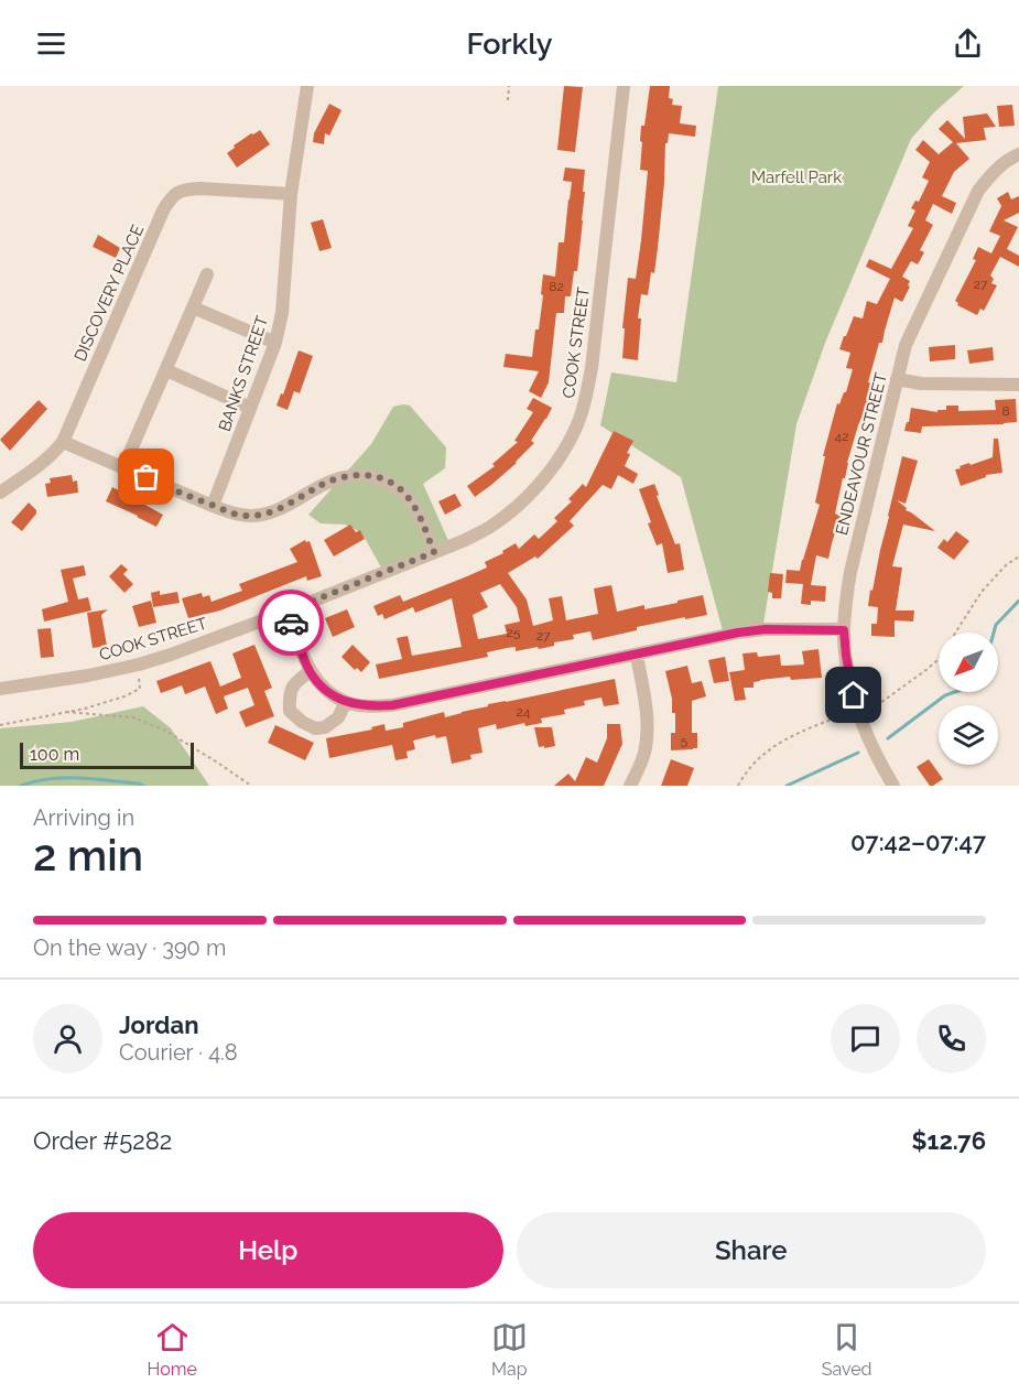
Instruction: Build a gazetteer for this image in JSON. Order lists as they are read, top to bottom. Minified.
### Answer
{"streets":{"street":["DISCOVERY PLACE","COOK STREET","BANKS STREET","ENDEAVOUR STREET"]},"crossings":[["DISCOVERY PLACE","BANKS STREET"]],"parks":["Marfell Park"],"house_numbers":["27","82","8","42","25","27","24","5"],"scale_bar":"100 m","north":"bottom left","page":{"header":"Forkly","scale":"100 m","heading":["2 min","Arriving in","07:42–07:47"],"panel":["Jordan","Courier · 4.8","Order #5282","$12.76"],"bar":"On the way · 390 m","buttons":["Help","Share"],"tabs":["Home","Map","Saved"]}}
